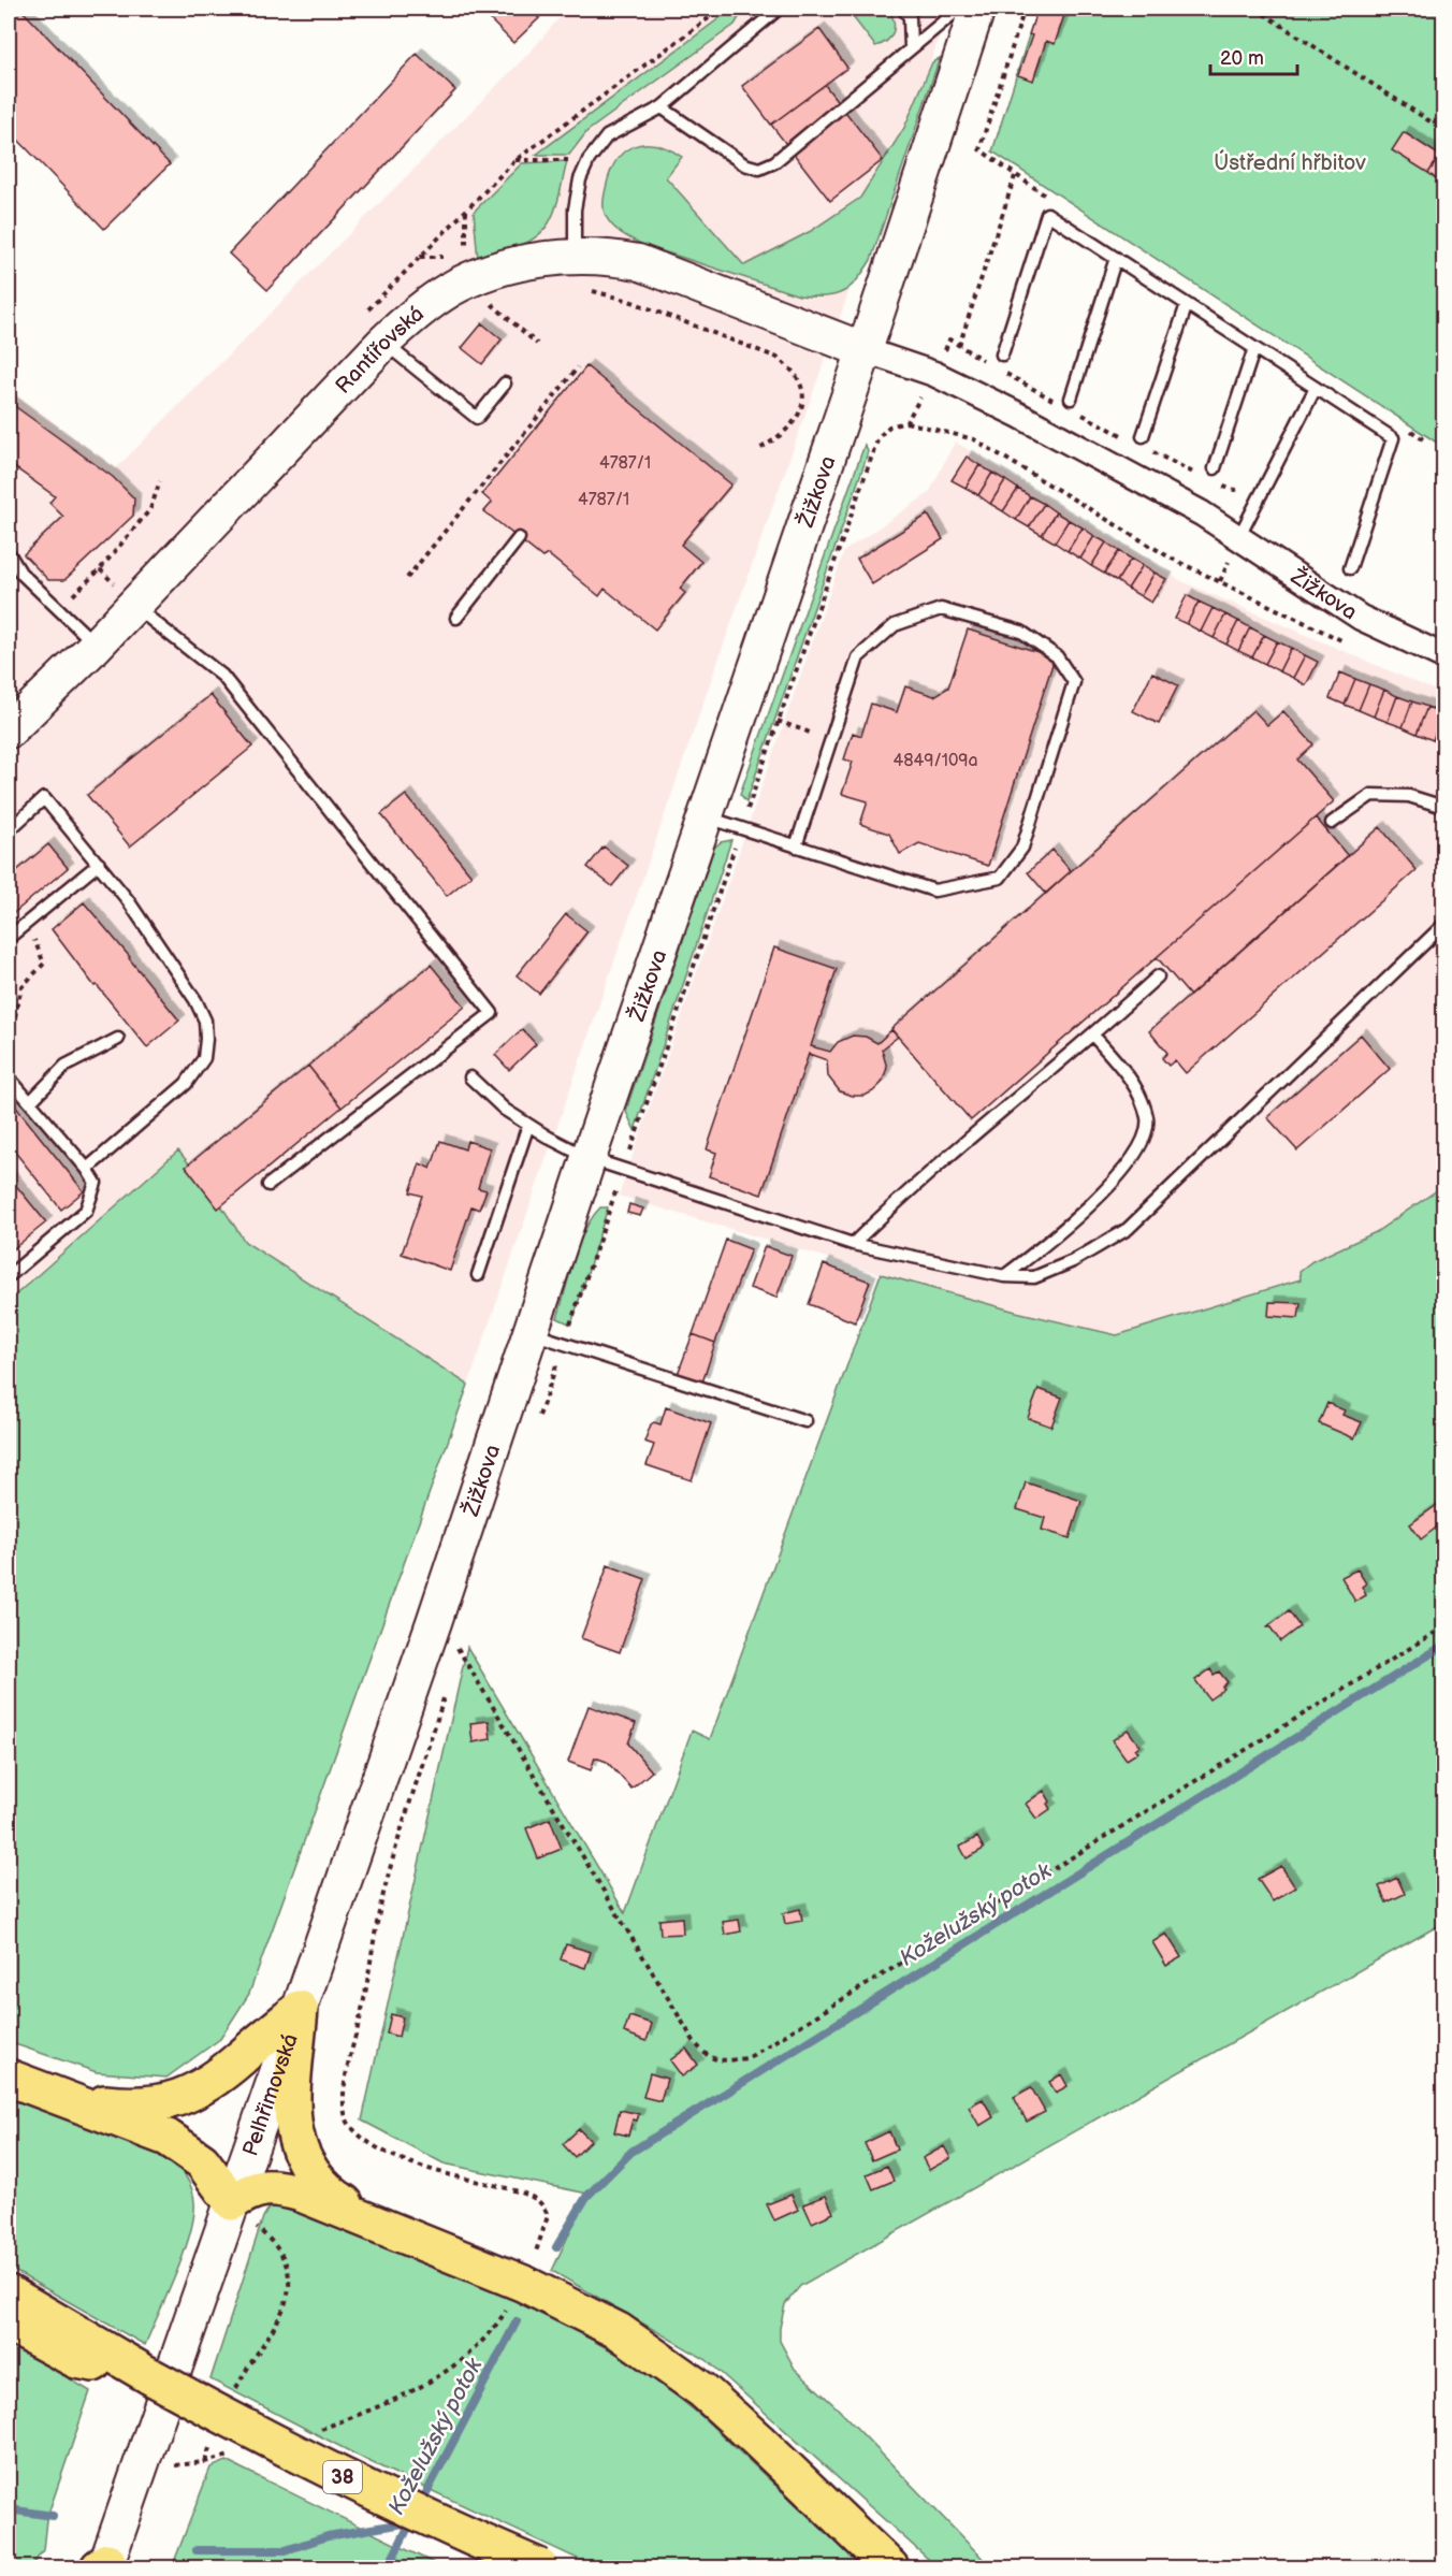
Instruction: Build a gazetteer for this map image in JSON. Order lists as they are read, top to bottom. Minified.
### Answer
{"streets":{"main road":["Rantířovská","Žižkova","Pelhřimovská","38"]},"crossings":[["Rantířovská","Žižkova"],["Žižkova","Pelhřimovská"]],"water":["Koželužský potok"],"parks":["Ústřední hřbitov"],"house_numbers":["4787/1","4787/1","4849/109a"],"scale_bar":"20 m"}
